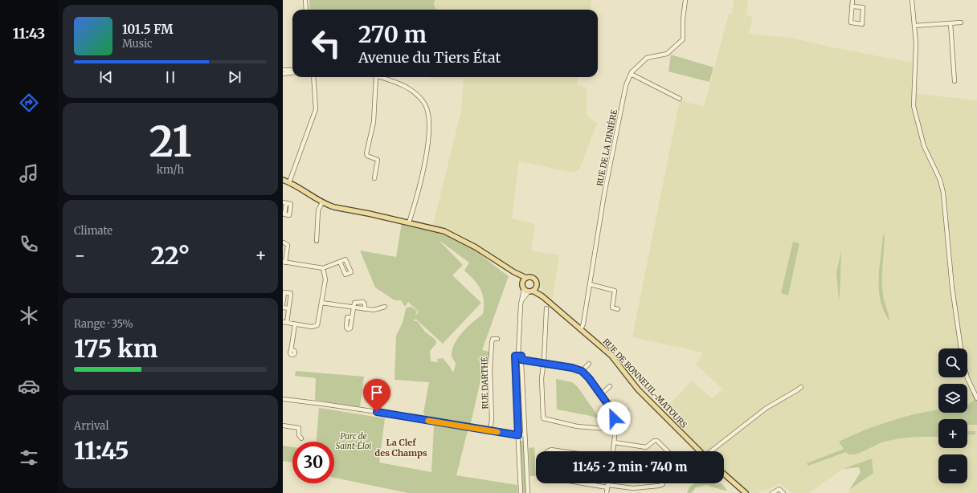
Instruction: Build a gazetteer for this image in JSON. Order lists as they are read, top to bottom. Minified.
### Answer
{"streets":{"main road":["RUE DE BONNEUIL-MATOURS"],"street":["RUE DE LA DINIÈRE","RUE DARTHÉ"]},"crossings":[["RUE DE LA DINIÈRE","RUE DE BONNEUIL-MATOURS"]],"districts":["La Clef des Champs"],"parks":["Parc de Saint-Éloi"],"page":{"tabs":"11:43","turn":["270 m","Avenue du Tiers État"],"song":["101.5 FM","Music"],"tile":[["21","km/h"],"Climate",["Range · 35%","175 km"],["Arrival","11:45"]],"heat":["−","22°","+"],"map_buttons":["+","−"],"limit":"30","trip":"11:45 · 2 min · 740 m"}}
